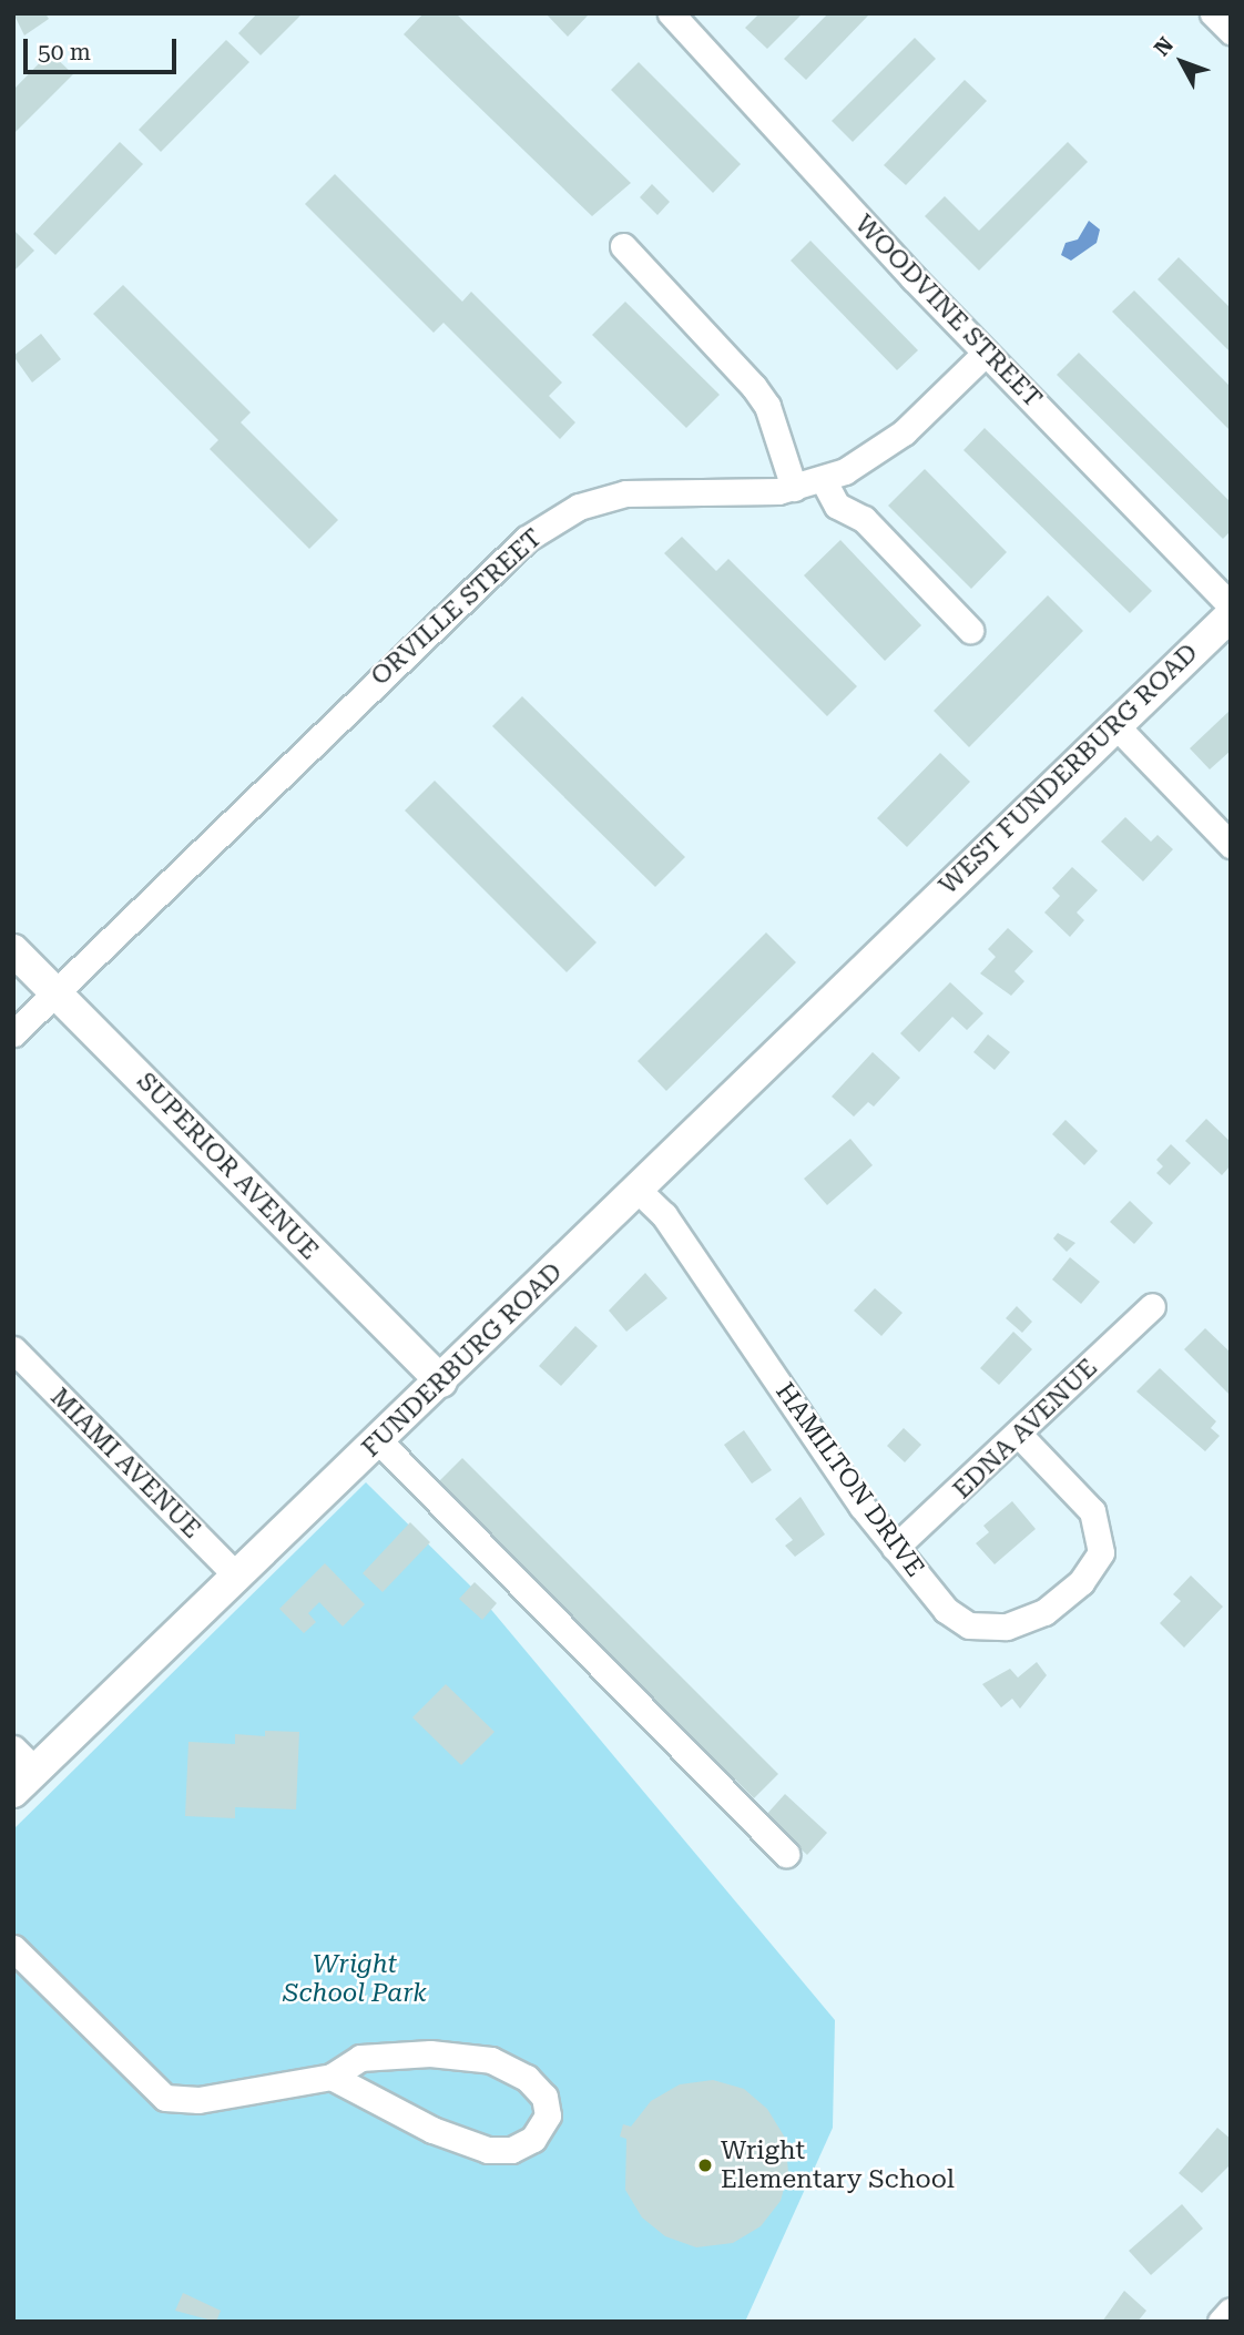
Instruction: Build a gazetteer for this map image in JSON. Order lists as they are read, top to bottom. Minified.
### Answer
{"streets":{"street":["WOODVINE STREET","ORVILLE STREET","WEST FUNDERBURG ROAD","SUPERIOR AVENUE","FUNDERBURG ROAD","EDNA AVENUE","MIAMI AVENUE","HAMILTON DRIVE"]},"crossings":[["WOODVINE STREET","ORVILLE STREET"],["ORVILLE STREET","SUPERIOR AVENUE"],["WEST FUNDERBURG ROAD","FUNDERBURG ROAD"],["SUPERIOR AVENUE","FUNDERBURG ROAD"],["FUNDERBURG ROAD","MIAMI AVENUE"],["FUNDERBURG ROAD","HAMILTON DRIVE"],["EDNA AVENUE","HAMILTON DRIVE"]],"parks":["Wright School Park"],"places":["Wright Elementary School"],"scale_bar":"50 m","north":"top left"}
